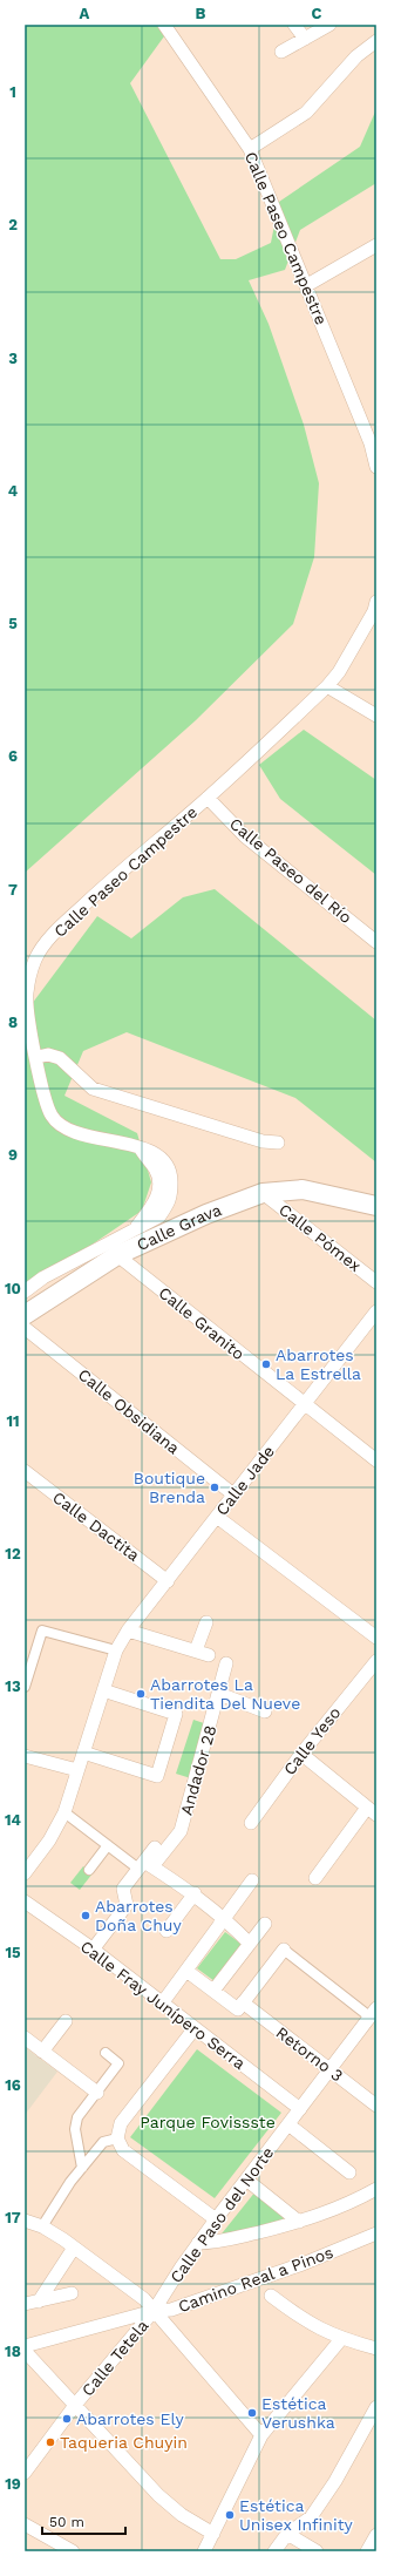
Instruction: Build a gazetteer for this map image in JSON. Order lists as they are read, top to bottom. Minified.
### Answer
{"streets":{"main road":["Calle Grava"],"street":["Calle Paseo Campestre","Calle Paseo del Río","Calle Pómex","Calle Granito","Calle Obsidiana","Calle Jade","Calle Dactita","Calle Yeso","Andador 28","Calle Fray Junípero Serra","Retorno 3","Calle Paso del Norte","Camino Real a Pinos","Calle Tetela"]},"crossings":[["Calle Paseo Campestre","Calle Paseo del Río"],["Calle Grava","Calle Pómex"],["Calle Grava","Calle Granito"],["Calle Granito","Calle Jade"],["Calle Obsidiana","Calle Jade"],["Calle Jade","Calle Dactita"],["Andador 28","Calle Fray Junípero Serra"],["Calle Fray Junípero Serra","Calle Paso del Norte"],["Retorno 3","Calle Paso del Norte"],["Calle Paso del Norte","Camino Real a Pinos"],["Calle Paso del Norte","Calle Tetela"],["Camino Real a Pinos","Calle Tetela"]],"parks":["Parque Fovissste"],"places":["Abarrotes La Estrella","Boutique Brenda","Abarrotes La Tiendita Del Nueve","Abarrotes Doña Chuy","Estética Verushka","Abarrotes Ely","Taqueria Chuyin","Estética Unisex Infinity"],"scale_bar":"50 m","grid":{"columns":["A","B","C"],"rows":["1","2","3","4","5","6","7","8","9","10","11","12","13","14","15","16","17","18","19"]}}
